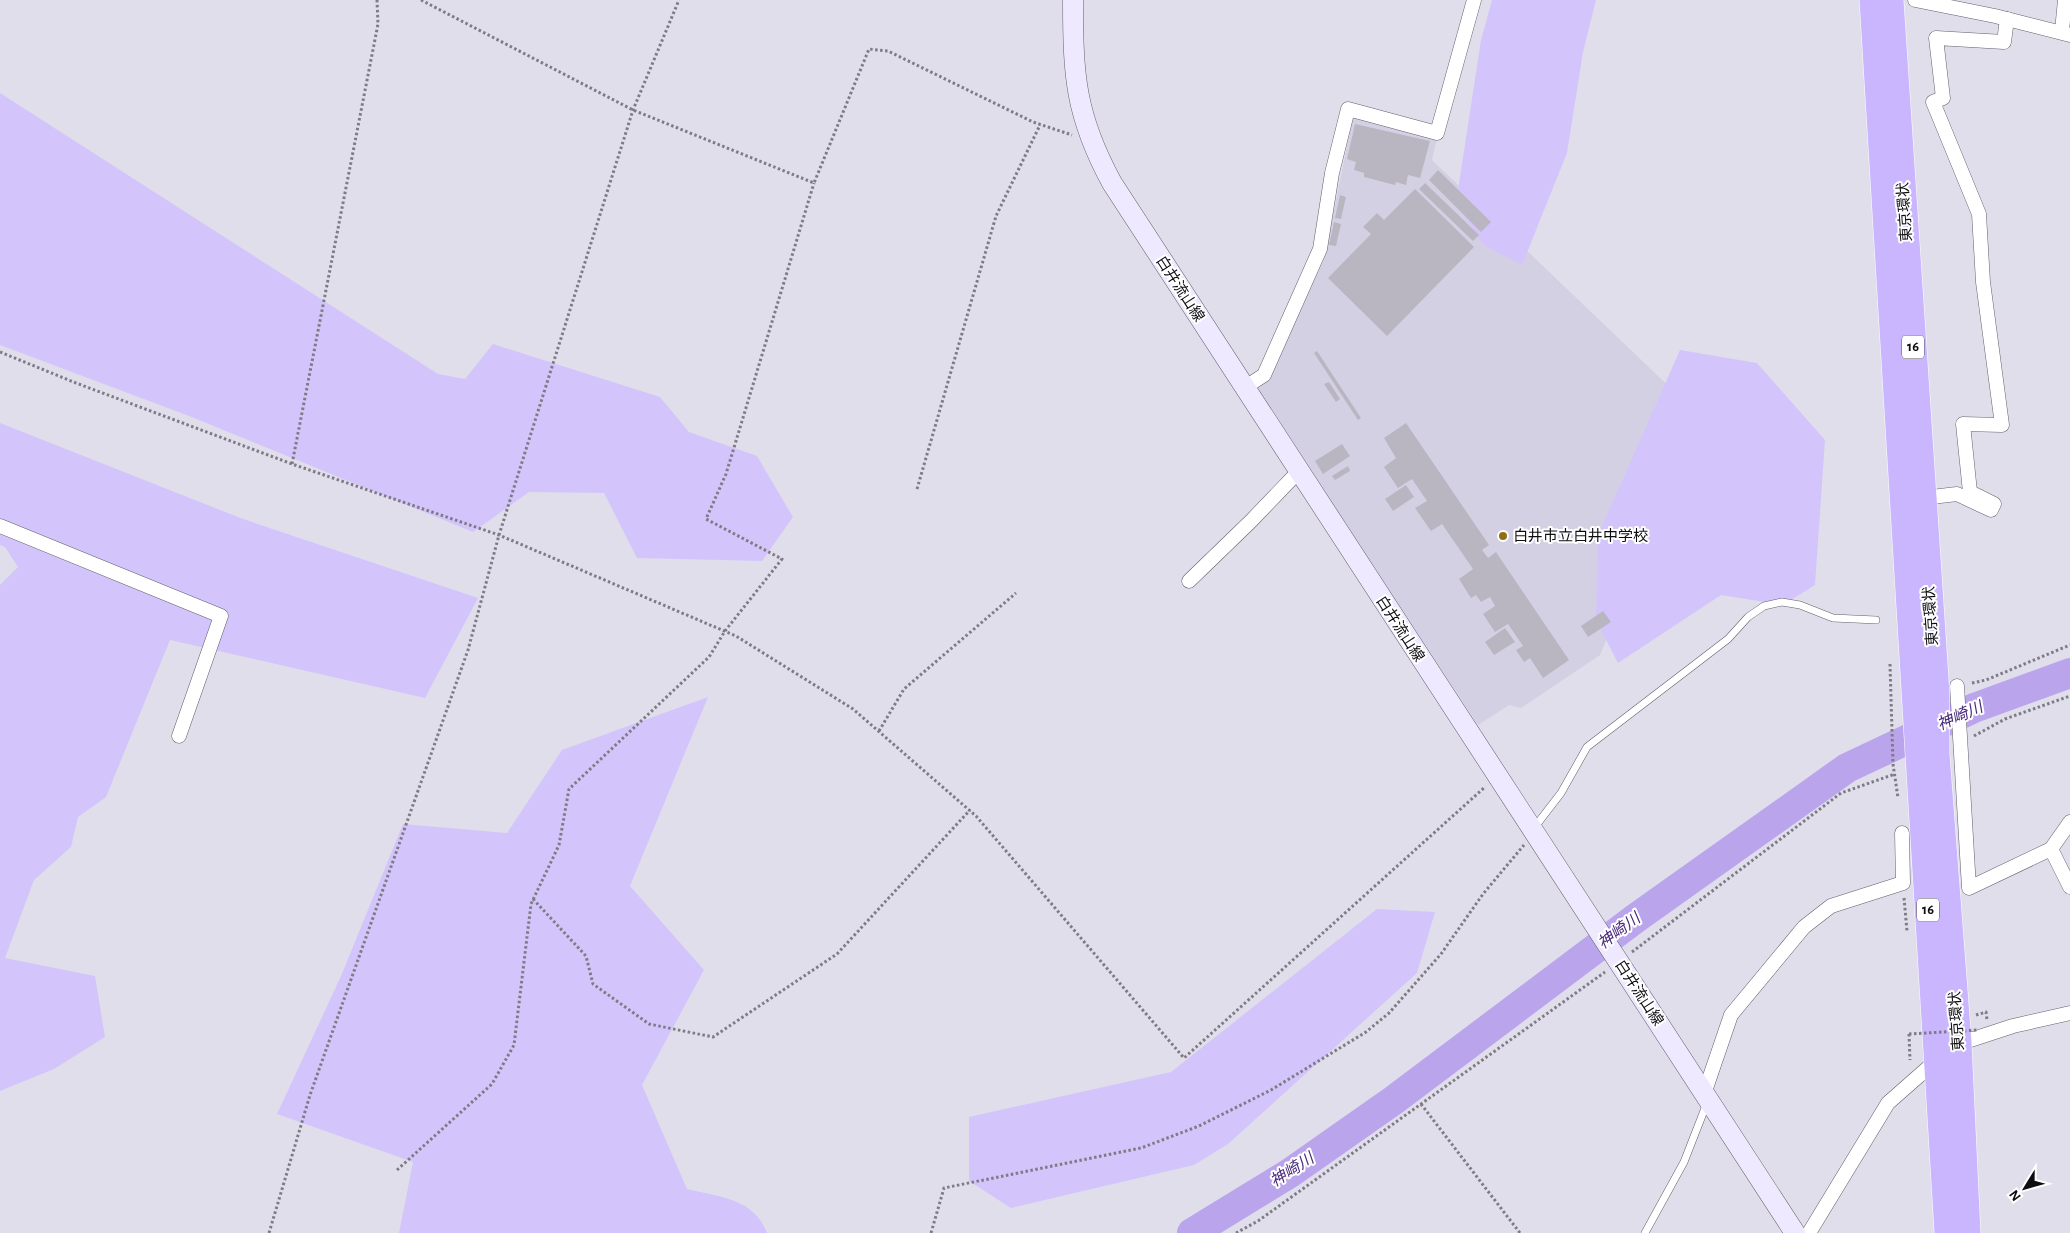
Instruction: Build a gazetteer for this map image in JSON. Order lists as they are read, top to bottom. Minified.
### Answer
{"streets":{"highway":["東京環状","16"],"main road":["白井流山線"]},"water":["神崎川"],"places":["白井市立白井中学校"],"north":"bottom left"}
